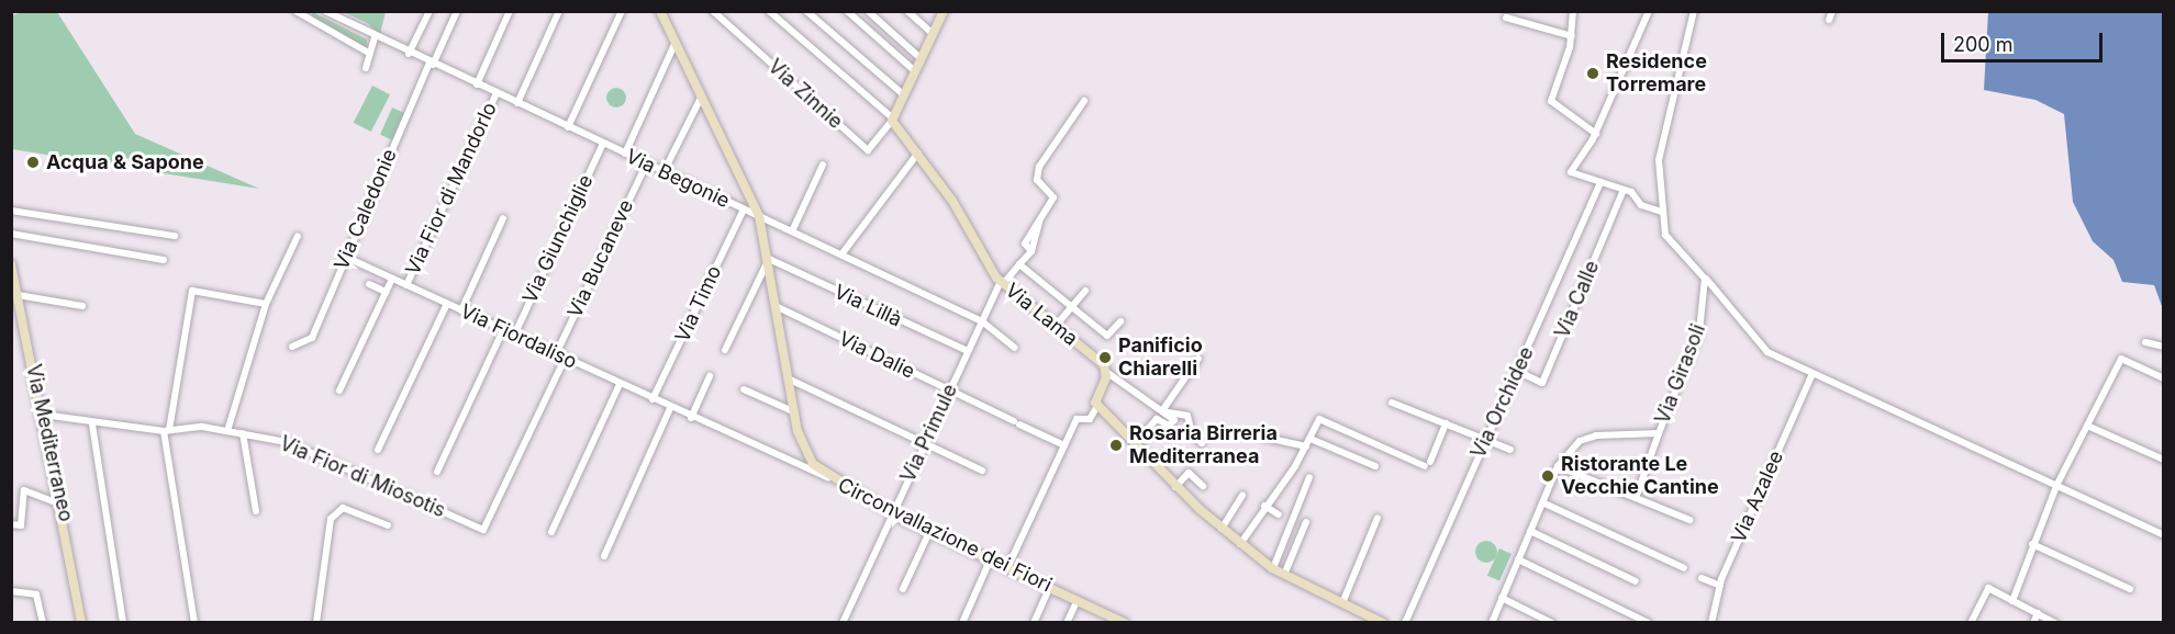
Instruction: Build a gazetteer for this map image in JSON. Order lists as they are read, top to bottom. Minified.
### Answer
{"streets":{"street":["Via Zinnie","Via Begonie","Via Fior di Mandorlo","Via Caledonie","Via Giunchiglie","Via Bucaneve","Via Calle","Via Timo","Via Lillà","Via Lama","Via Fiordaliso","Via Dalie","Via Girasoli","Via Orchidee","Via Primule","Via Mediterraneo","Via Fior di Miosotis","Via Azalee","Circonvallazione dei Fiori"]},"crossings":[["Via Zinnie","Via Lama"],["Via Begonie","Via Fior di Mandorlo"],["Via Begonie","Via Caledonie"],["Via Begonie","Via Giunchiglie"],["Via Begonie","Via Bucaneve"],["Via Begonie","Via Timo"],["Via Begonie","Via Primule"],["Via Begonie","Circonvallazione dei Fiori"],["Via Fior di Mandorlo","Via Fiordaliso"],["Via Caledonie","Via Fiordaliso"],["Via Giunchiglie","Via Fiordaliso"],["Via Bucaneve","Via Fiordaliso"],["Via Calle","Via Orchidee"],["Via Timo","Via Fiordaliso"],["Via Lillà","Via Primule"],["Via Lillà","Circonvallazione dei Fiori"],["Via Lama","Via Primule"],["Via Fiordaliso","Via Fior di Miosotis"],["Via Fiordaliso","Circonvallazione dei Fiori"],["Via Dalie","Via Primule"],["Via Dalie","Circonvallazione dei Fiori"],["Via Primule","Circonvallazione dei Fiori"],["Via Mediterraneo","Via Fior di Miosotis"]],"places":["Residence Torremare","Acqua & Sapone","Panificio Chiarelli","Rosaria Birreria Mediterranea","Ristorante Le Vecchie Cantine"],"scale_bar":"200 m"}
